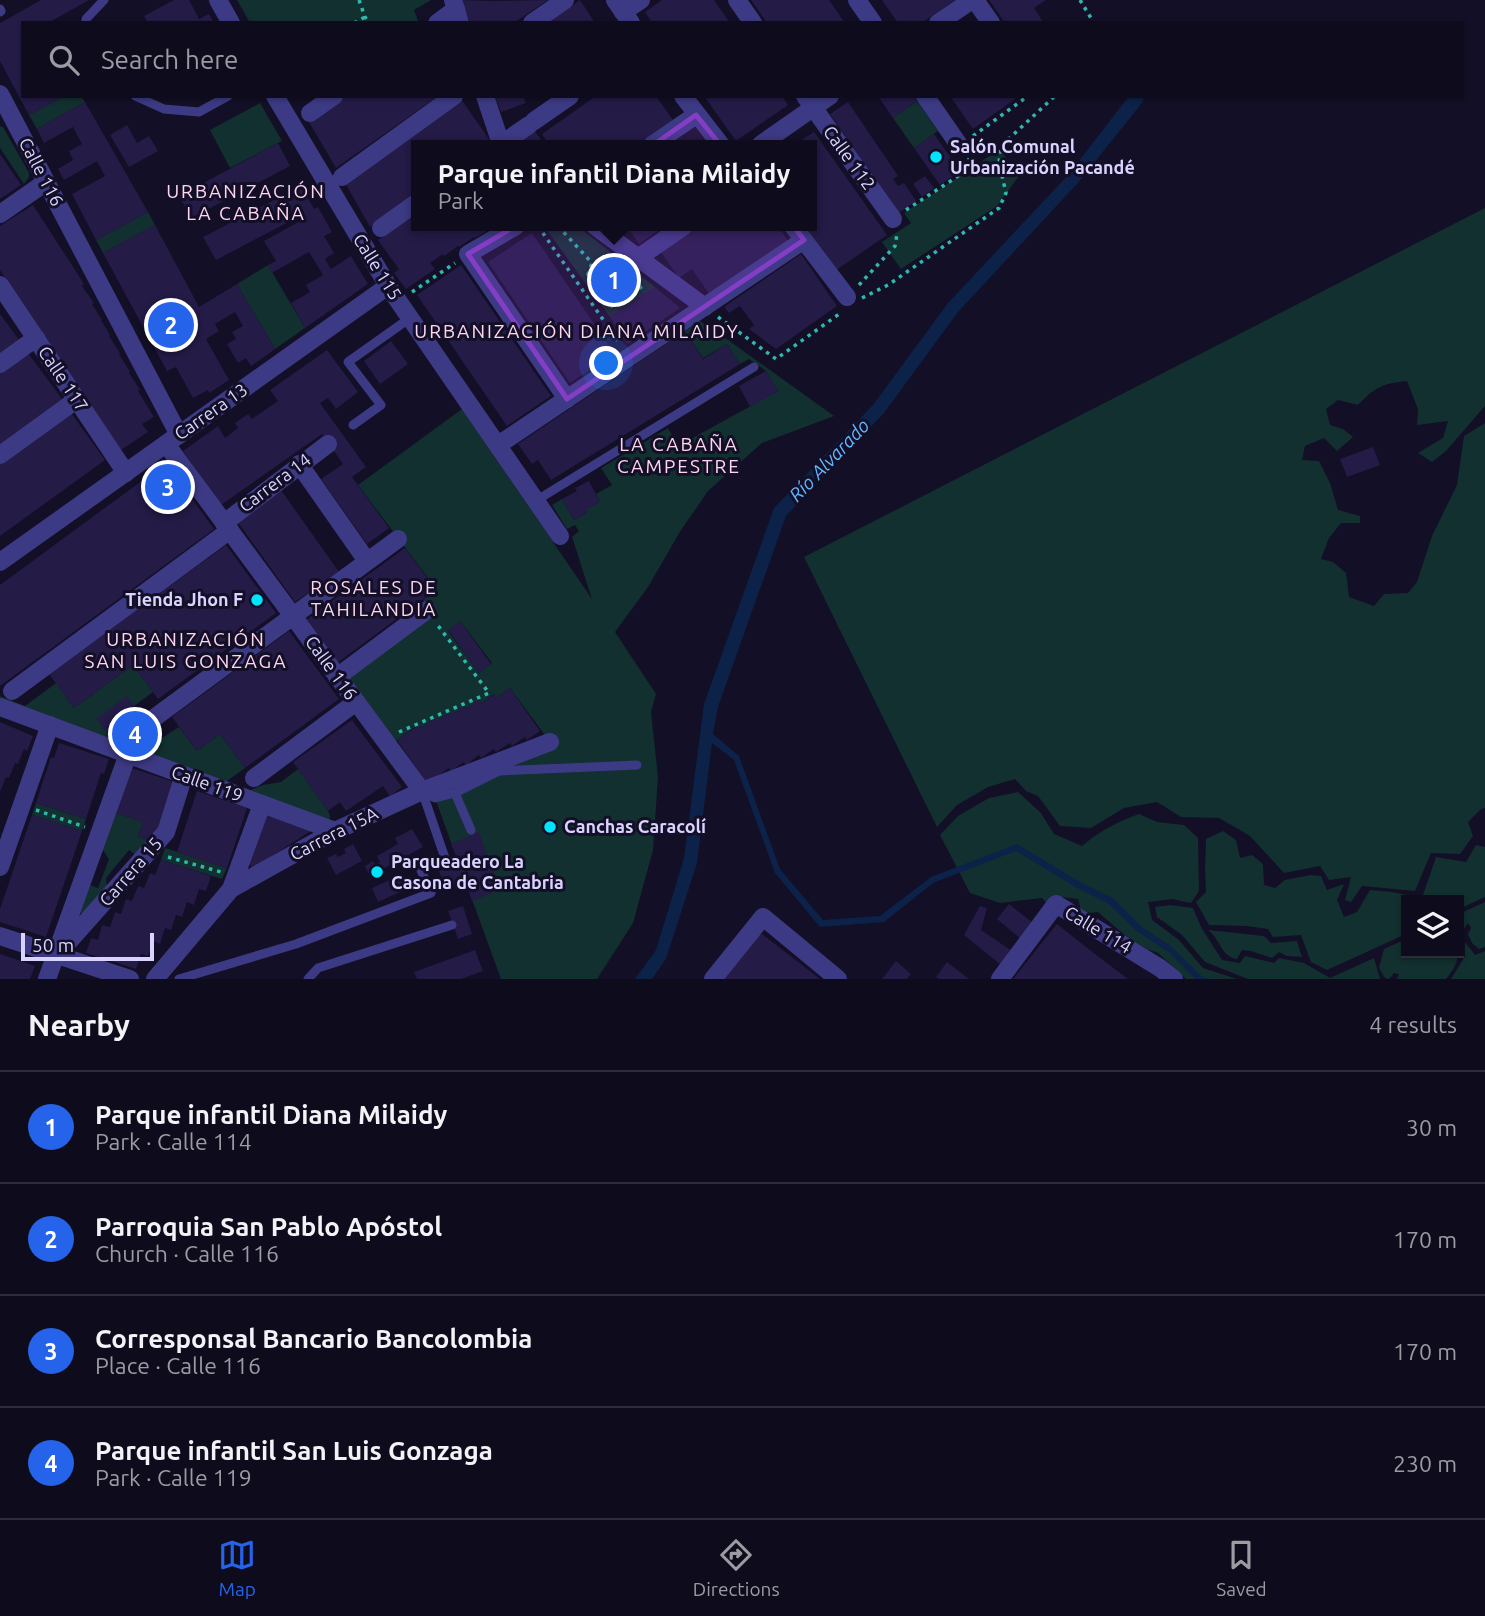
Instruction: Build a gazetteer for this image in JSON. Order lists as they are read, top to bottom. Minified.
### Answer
{"streets":{"street":["Calle 112","Calle 116","Calle 115","Calle 117","Carrera 13","Carrera 14","Calle 119","Carrera 15A","Carrera 15","Calle 114"]},"crossings":[["Calle 116","Carrera 13"],["Calle 116","Carrera 14"],["Calle 116","Carrera 15A"],["Calle 115","Carrera 13"],["Calle 117","Carrera 13"],["Calle 119","Carrera 15A"],["Calle 119","Carrera 15"]],"districts":["URBANIZACIÓN LA CABAÑA","URBANIZACIÓN DIANA MILAIDY","LA CABAÑA CAMPESTRE","ROSALES DE TAHILANDIA","URBANIZACIÓN SAN LUIS GONZAGA"],"water":["Río Alvarado"],"places":["Salón Comunal Urbanización Pacandé","Tienda Jhon F","Canchas Caracolí","Parqueadero La Casona de Cantabria"],"scale_bar":"50 m","page":{"search":"Search here","popup":["Parque infantil Diana Milaidy","Park"],"pins":["1","2","3","4"],"scale":"50 m","heading":["Nearby","4 results"],"list":[{"mark":"1","name":"Parque infantil Diana Milaidy","note":"Park · Calle 114","value":"30 m"},{"mark":"2","name":"Parroquia San Pablo Apóstol","note":"Church · Calle 116","value":"170 m"},{"mark":"3","name":"Corresponsal Bancario Bancolombia","note":"Place · Calle 116","value":"170 m"},{"mark":"4","name":"Parque infantil San Luis Gonzaga","note":"Park · Calle 119","value":"230 m"}],"nav":["Map","Directions","Saved"]}}
